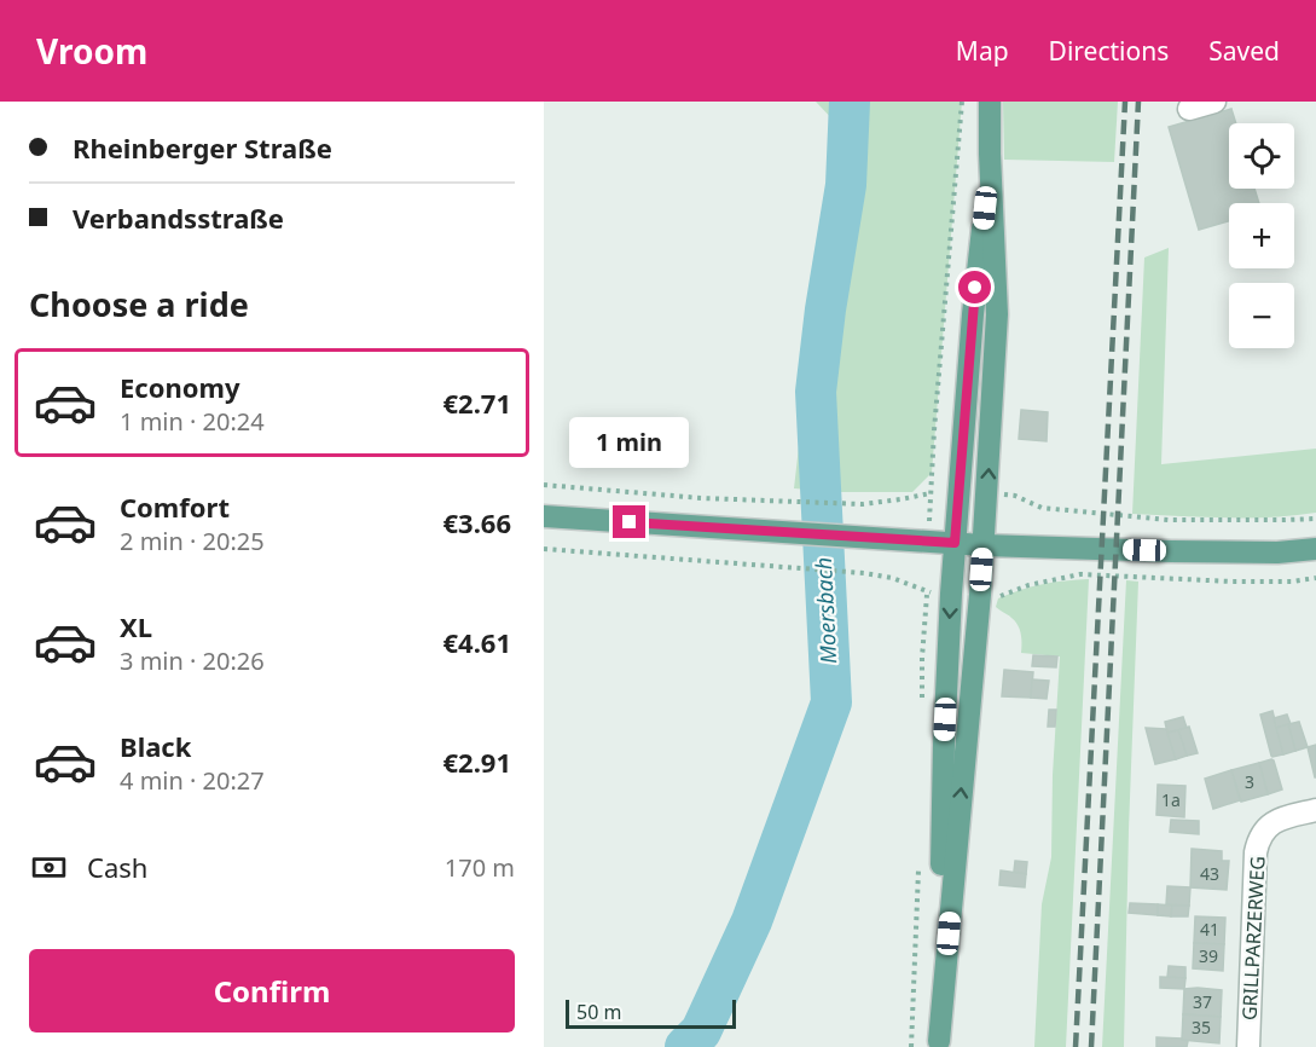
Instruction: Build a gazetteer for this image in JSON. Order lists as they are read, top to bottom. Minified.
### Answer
{"streets":{"street":["GRILLPARZERWEG"]},"water":["Moersbach"],"house_numbers":["3","1a","43","41","39","37","35"],"scale_bar":"50 m","page":{"header":"Vroom","nav":["Map","Directions","Saved"],"banner":["Rheinberger Straße","Verbandsstraße"],"map_buttons":["+","−"],"heading":"Choose a ride","list":[{"name":"Economy","note":"1 min · 20:24","value":"€2.71"},{"name":"Comfort","note":"2 min · 20:25","value":"€3.66"},{"name":"XL","note":"3 min · 20:26","value":"€4.61"},{"name":"Black","note":"4 min · 20:27","value":"€2.91"}],"bubble":"1 min","pay":["Cash","170 m"],"buttons":"Confirm","scale":"50 m"}}
